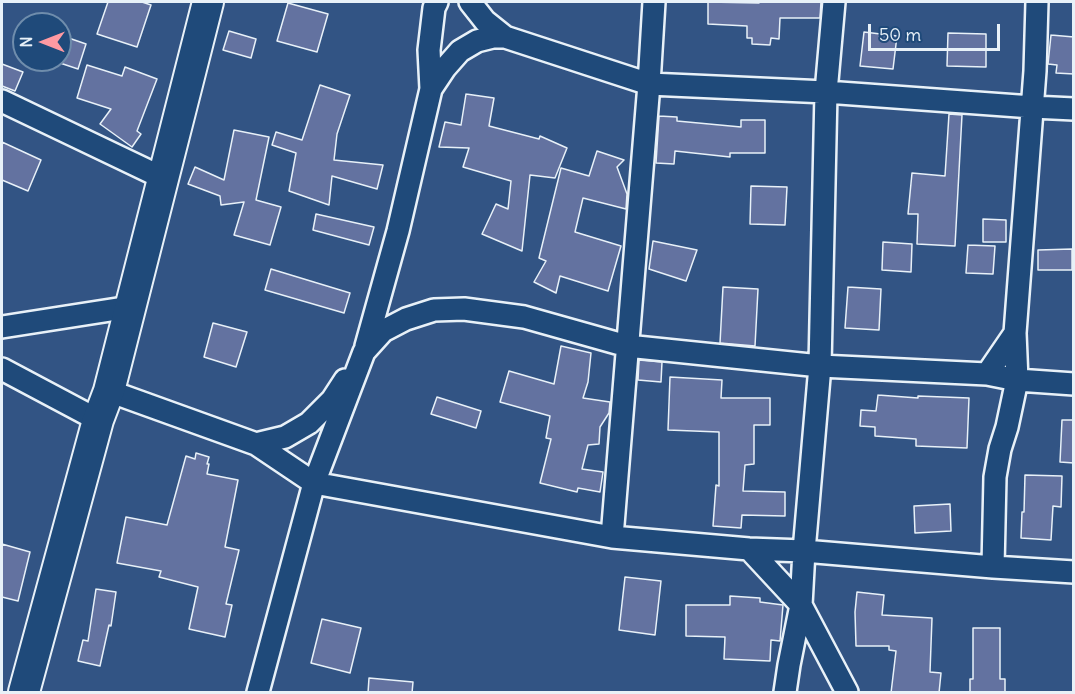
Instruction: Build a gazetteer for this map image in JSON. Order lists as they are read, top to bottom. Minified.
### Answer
{"scale_bar":"50 m","north":"left"}
